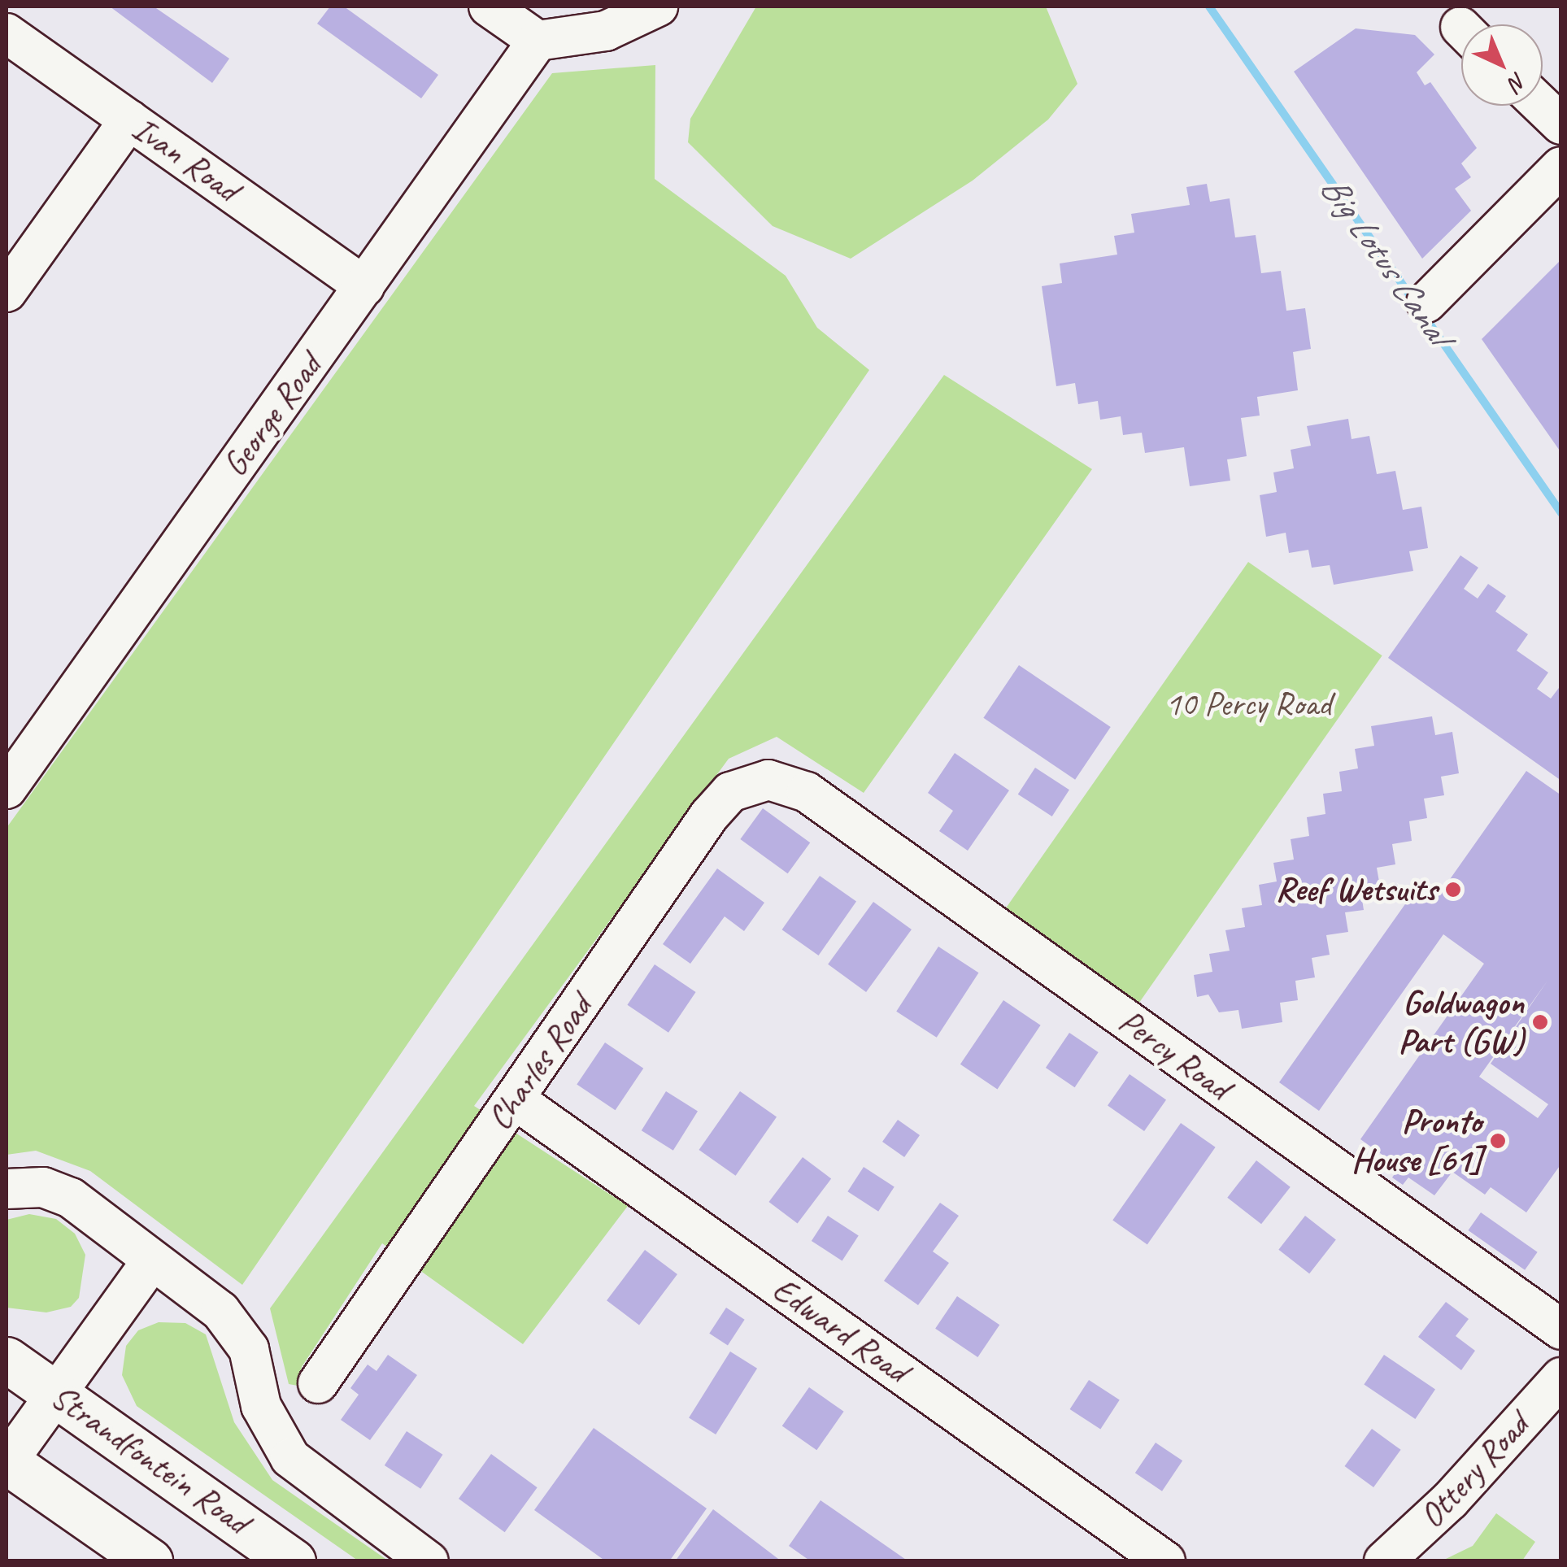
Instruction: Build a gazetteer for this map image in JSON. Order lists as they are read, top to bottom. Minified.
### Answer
{"streets":{"main road":["Strandfontein Road"],"street":["Ivan Road","George Road","Percy Road","Charles Road","Edward Road","Ottery Road"]},"crossings":[["Ivan Road","George Road"],["Percy Road","Charles Road"],["Charles Road","Edward Road"]],"water":["Big Lotus Canal"],"parks":["10 Percy Road"],"places":["Reef Wetsuits","Goldwagon Part (GW)","Pronto House [61]"],"north":"bottom right"}
